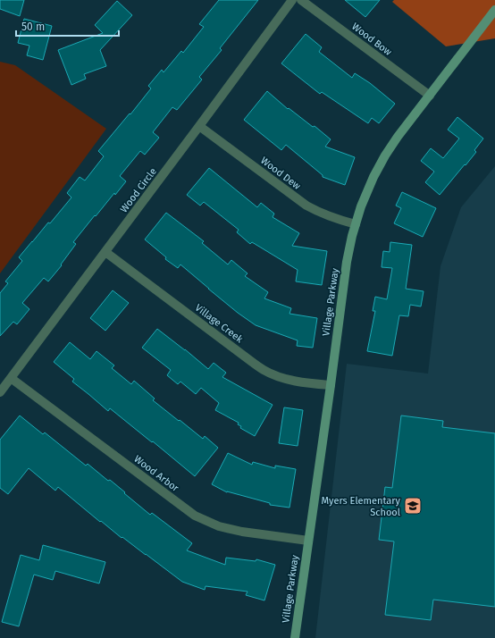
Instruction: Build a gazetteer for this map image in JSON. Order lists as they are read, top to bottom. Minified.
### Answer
{"streets":{"street":["Wood Bow","Wood Dew","Wood Circle","Village Parkway","Village Creek","Wood Arbor"]},"crossings":[["Wood Bow","Village Parkway"],["Wood Dew","Wood Circle"],["Wood Dew","Village Parkway"],["Wood Circle","Village Creek"],["Wood Circle","Wood Arbor"],["Village Parkway","Village Creek"],["Village Parkway","Wood Arbor"]],"places":{"school or university":["Myers Elementary School"]},"scale_bar":"50 m"}
